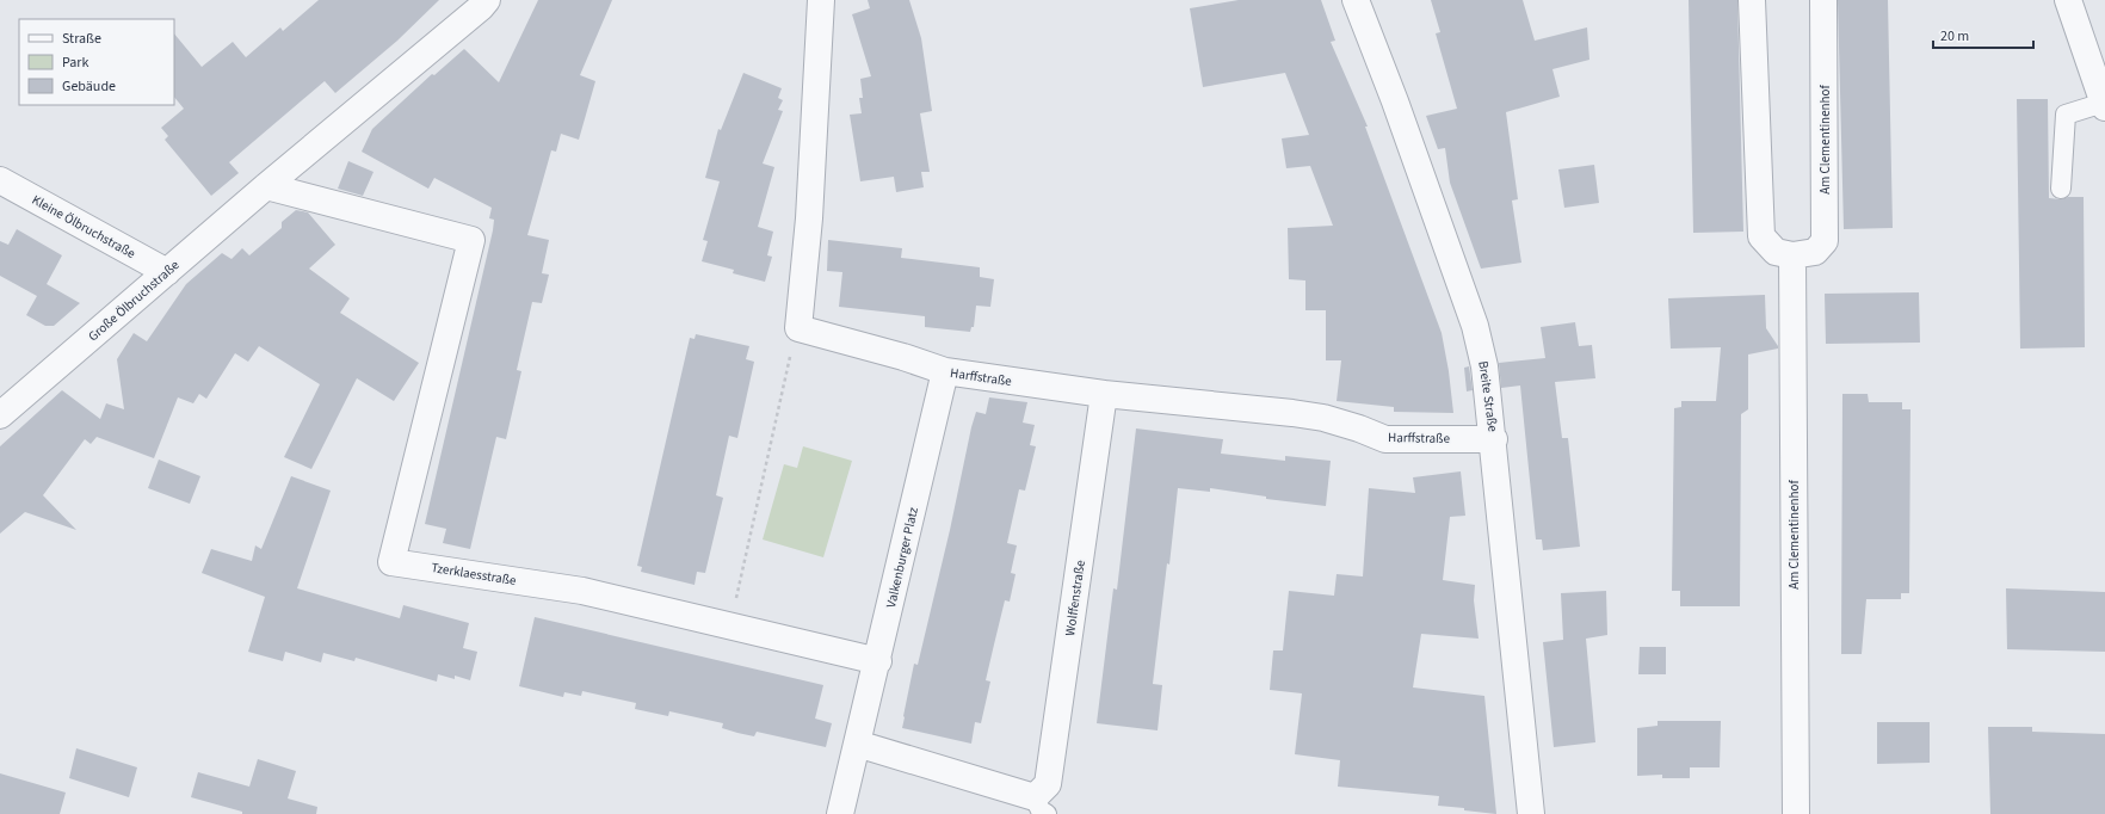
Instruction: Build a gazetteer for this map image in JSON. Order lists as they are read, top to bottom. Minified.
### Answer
{"streets":{"street":["Am Clementinenhof","Kleine Ölbruchstraße","Große Ölbruchstraße","Harffstraße","Breite Straße","Valkenburger Platz","Tzerklaesstraße","Wolffenstraße"]},"crossings":[["Kleine Ölbruchstraße","Große Ölbruchstraße"],["Große Ölbruchstraße","Tzerklaesstraße"],["Harffstraße","Breite Straße"],["Harffstraße","Valkenburger Platz"],["Harffstraße","Wolffenstraße"],["Valkenburger Platz","Tzerklaesstraße"],["Valkenburger Platz","Wolffenstraße"]],"legend":["Straße","Park","Gebäude"],"scale_bar":"20 m"}
